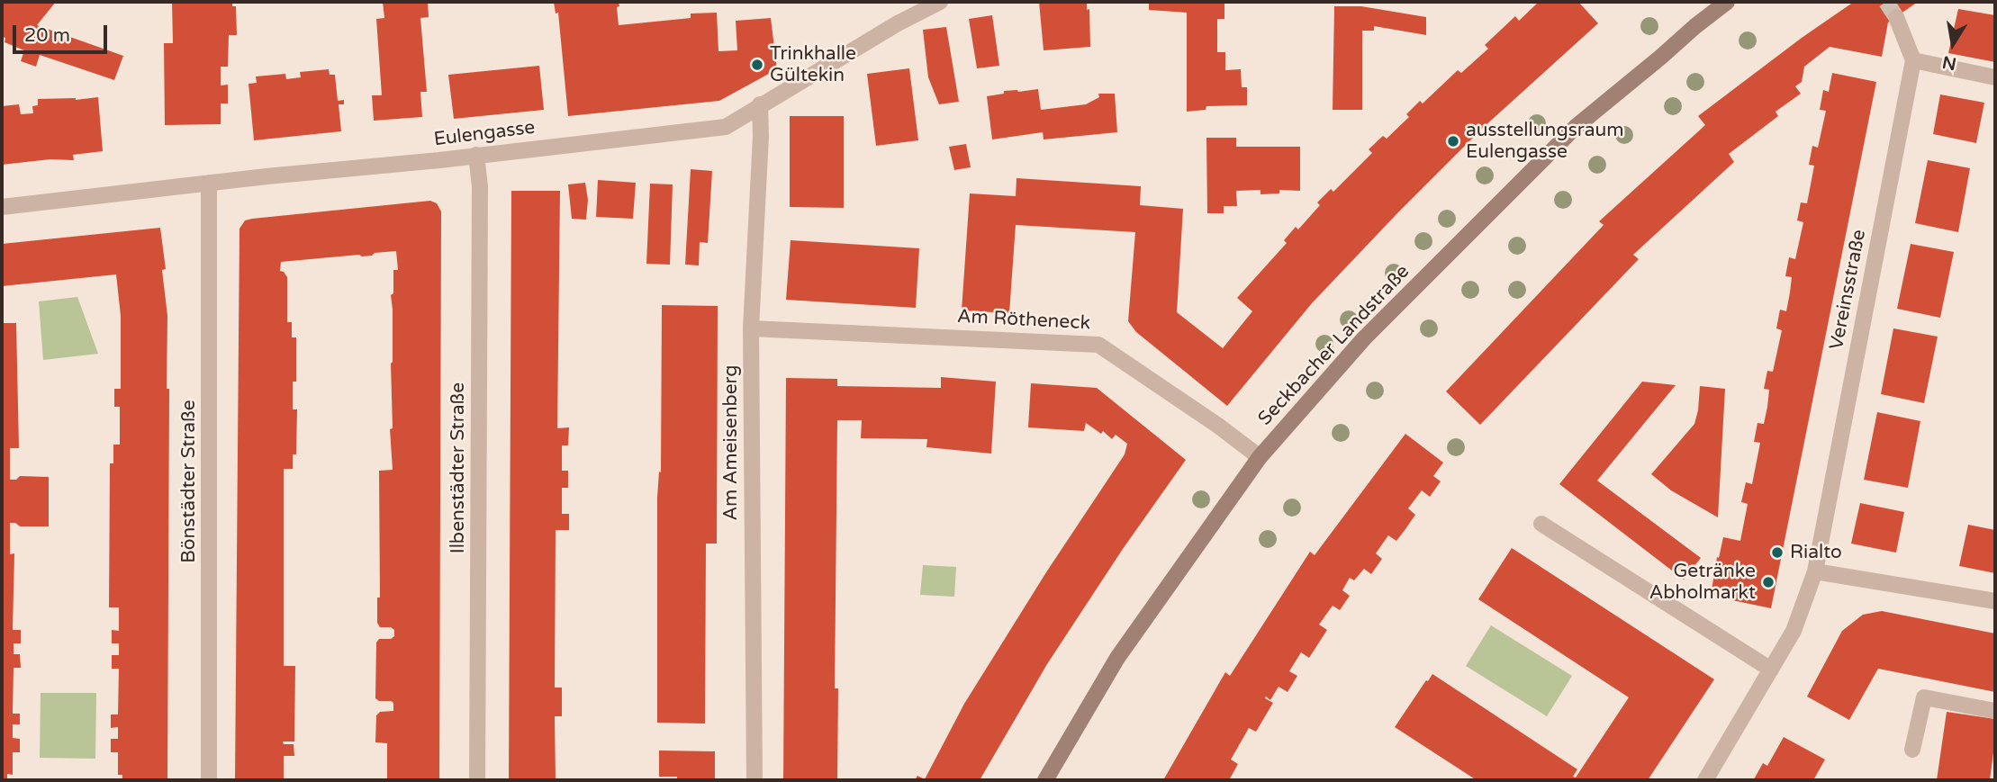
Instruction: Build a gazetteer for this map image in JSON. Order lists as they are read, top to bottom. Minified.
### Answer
{"streets":{"main road":["Seckbacher Landstraße"],"street":["Eulengasse","Vereinsstraße","Am Rötheneck","Am Ameisenberg","Ilbenstädter Straße","Bönstädter Straße"]},"crossings":[["Eulengasse","Am Ameisenberg"],["Eulengasse","Ilbenstädter Straße"],["Eulengasse","Bönstädter Straße"],["Am Rötheneck","Seckbacher Landstraße"],["Am Rötheneck","Am Ameisenberg"]],"places":["Trinkhalle Gültekin","ausstellungsraum Eulengasse","Rialto","Getränke Abholmarkt"],"scale_bar":"20 m","north":"bottom"}
